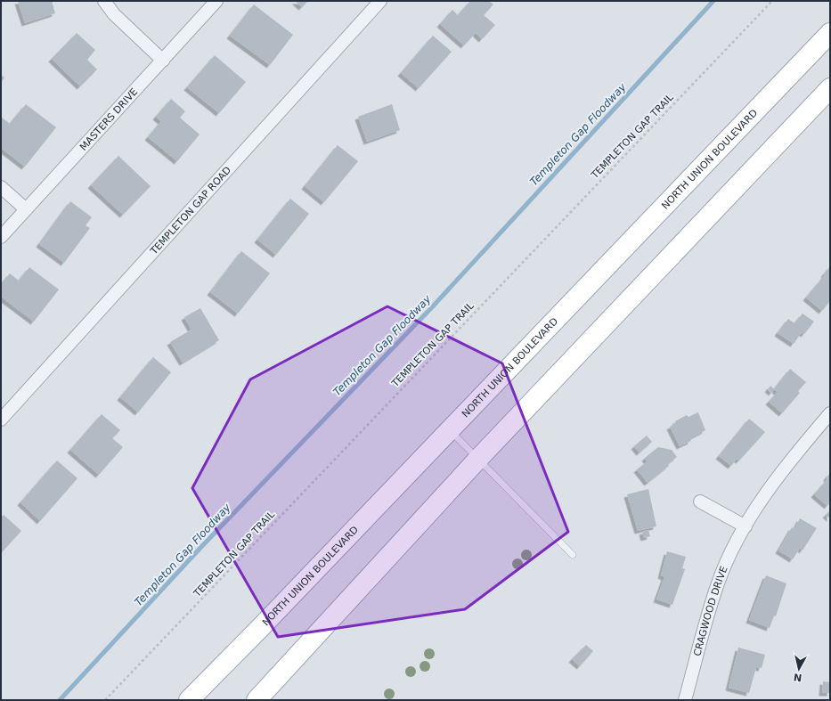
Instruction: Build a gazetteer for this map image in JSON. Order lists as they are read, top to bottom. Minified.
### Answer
{"streets":{"main road":["NORTH UNION BOULEVARD"],"street":["MASTERS DRIVE","TEMPLETON GAP ROAD","CRAGWOOD DRIVE"],"path":["TEMPLETON GAP TRAIL"]},"water":["Templeton Gap Floodway"],"north":"bottom"}
